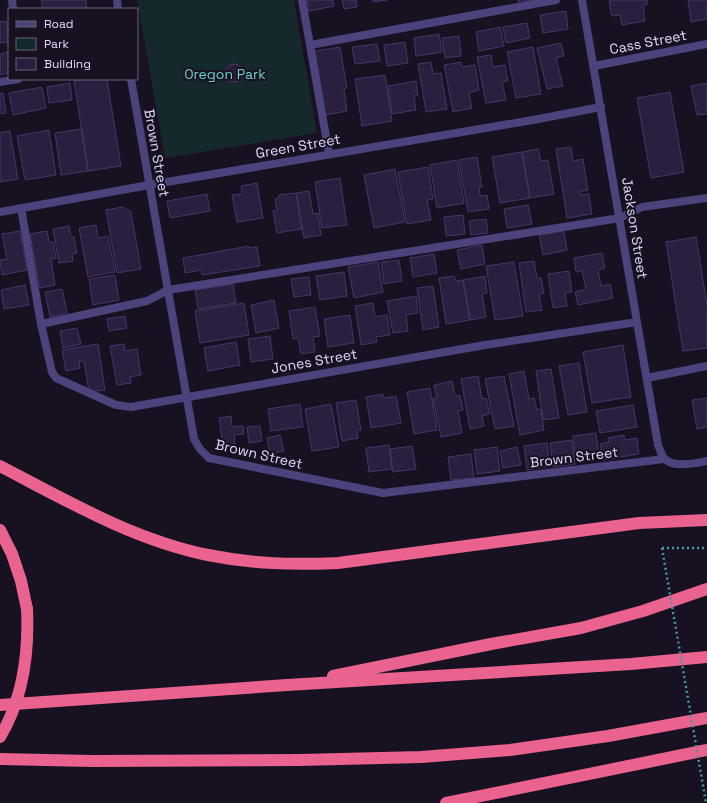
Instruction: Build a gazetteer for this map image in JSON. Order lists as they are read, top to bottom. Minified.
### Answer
{"streets":{"street":["Cass Street","Green Street","Brown Street","Jackson Street","Jones Street"]},"crossings":[["Cass Street","Jackson Street"],["Green Street","Brown Street"],["Green Street","Jackson Street"],["Brown Street","Jackson Street"],["Brown Street","Jones Street"],["Jackson Street","Jones Street"]],"parks":["Oregon Park"],"legend":["Road","Park","Building"]}
